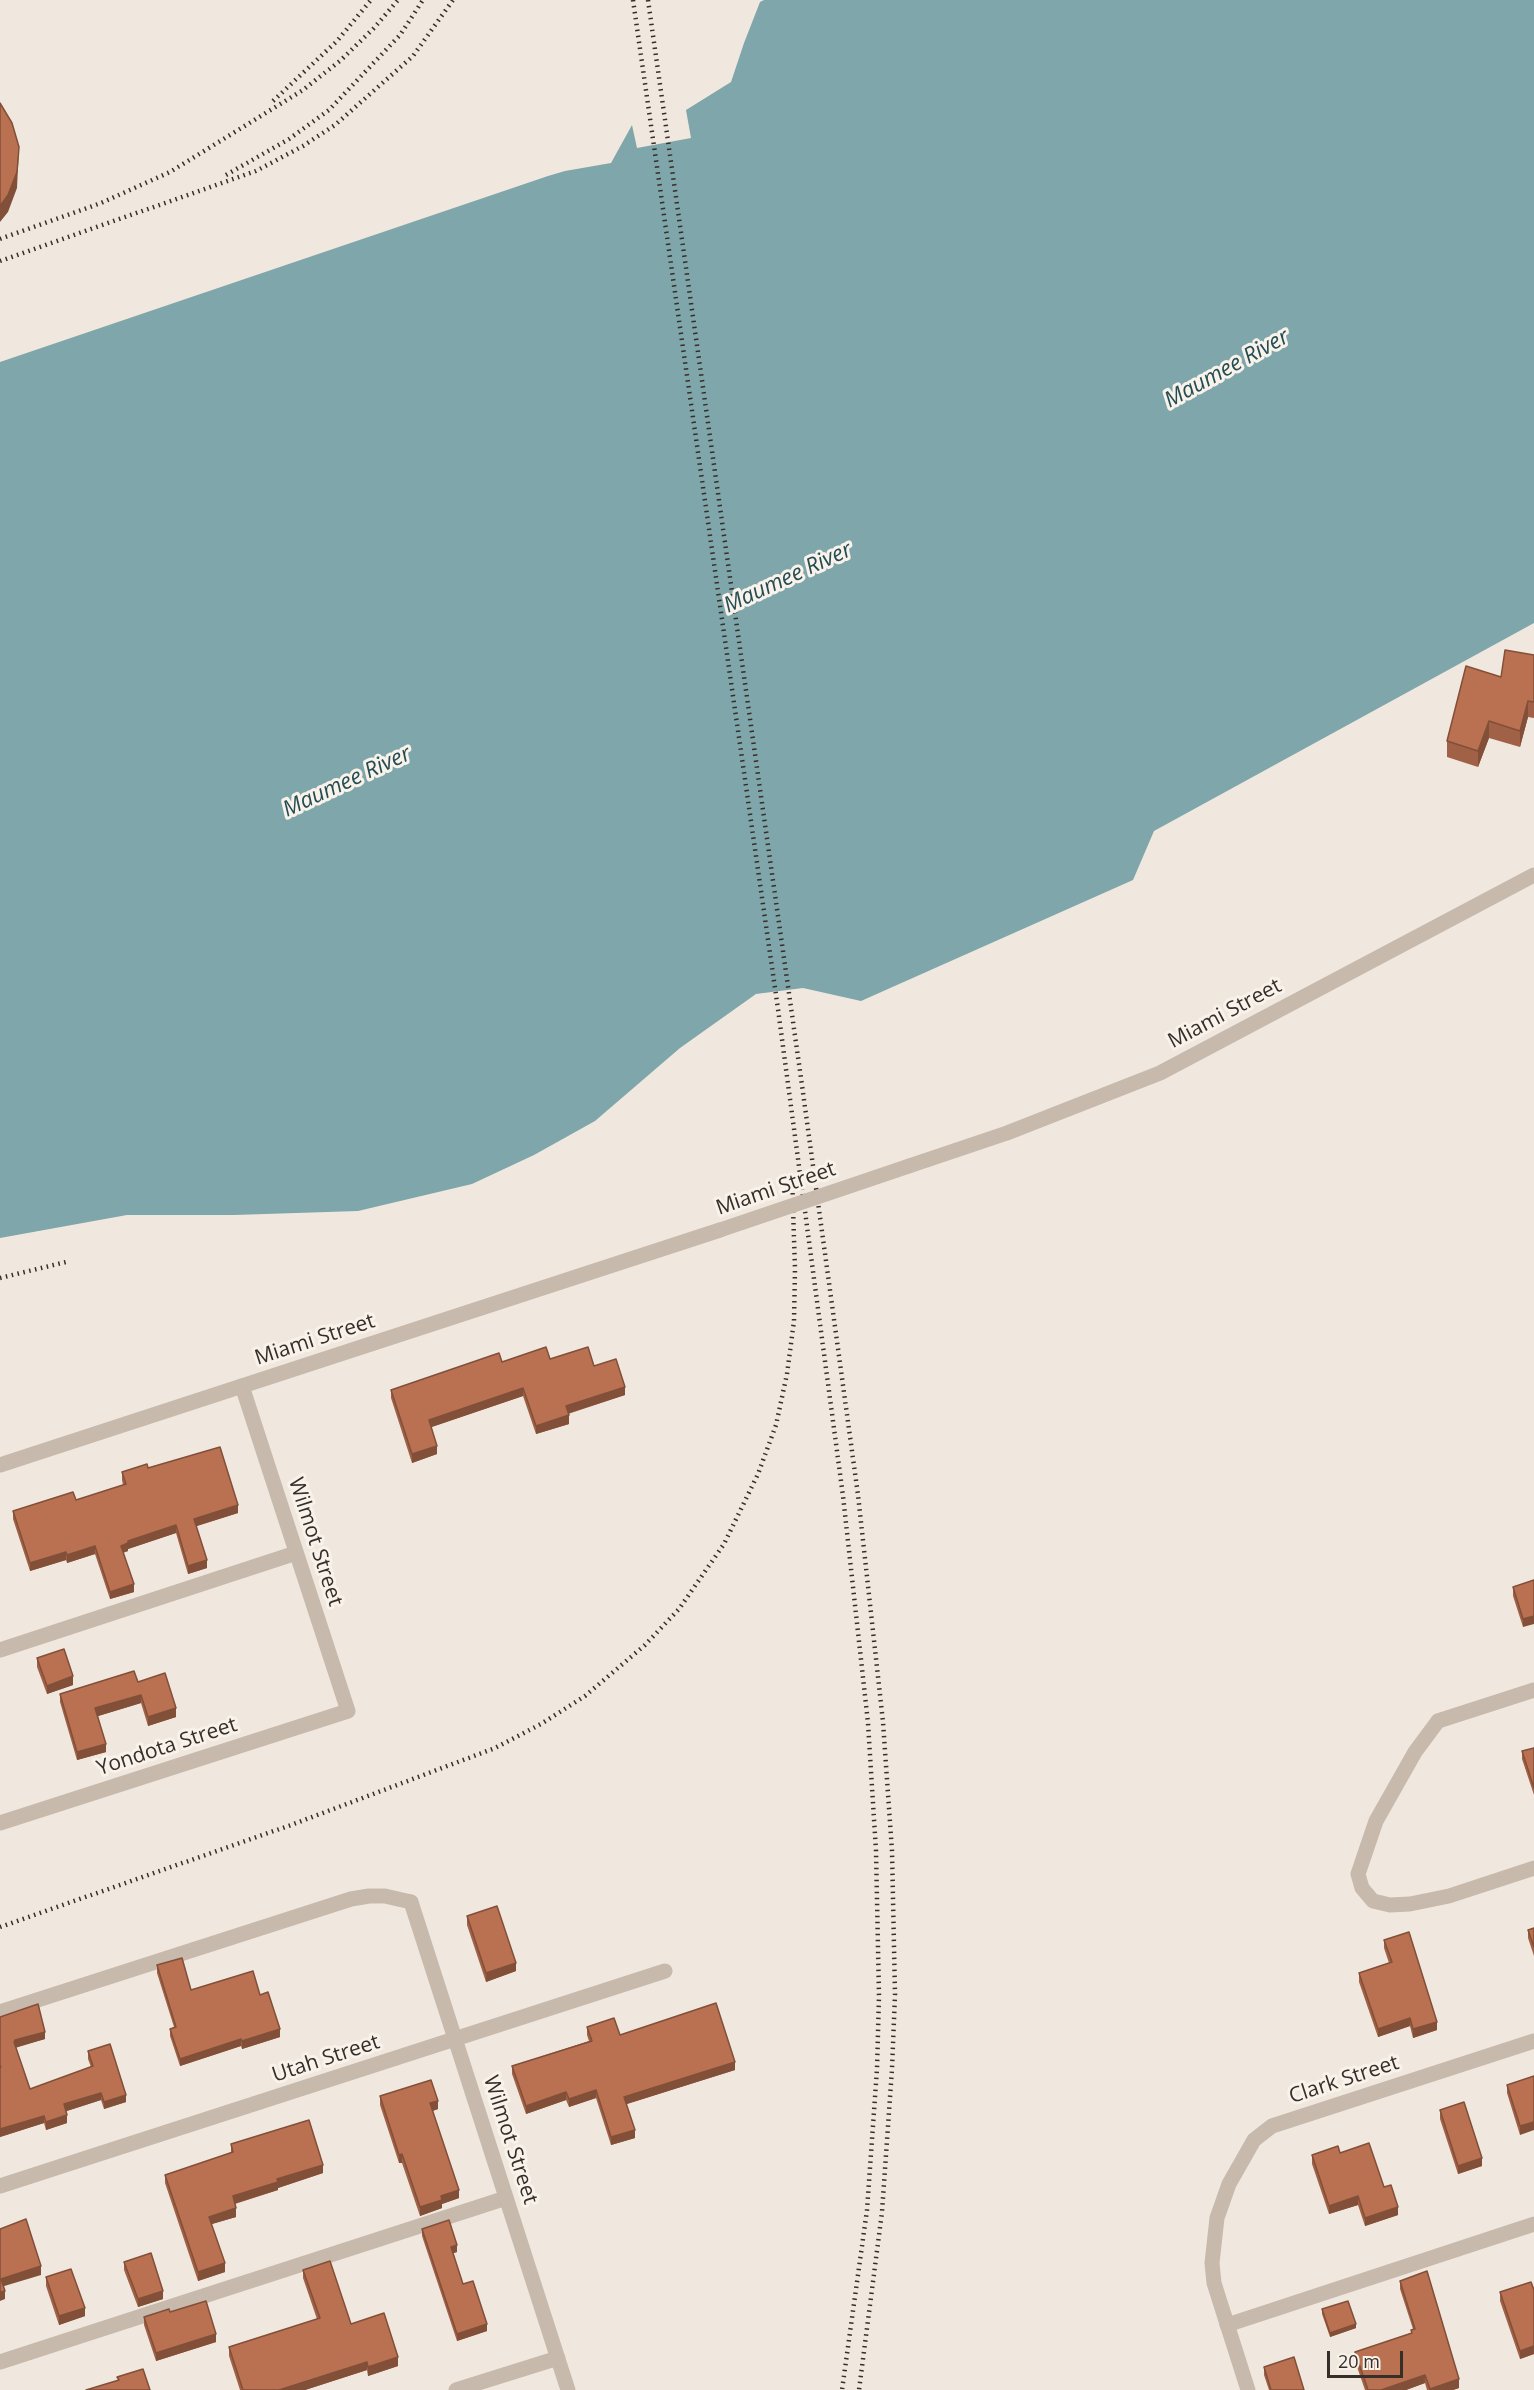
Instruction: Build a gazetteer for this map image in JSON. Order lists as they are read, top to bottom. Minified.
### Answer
{"streets":{"street":["Miami Street","Wilmot Street","Yondota Street","Utah Street","Clark Street"]},"crossings":[["Miami Street","Wilmot Street"],["Wilmot Street","Yondota Street"],["Wilmot Street","Utah Street"]],"water":["Maumee River"],"scale_bar":"20 m"}
